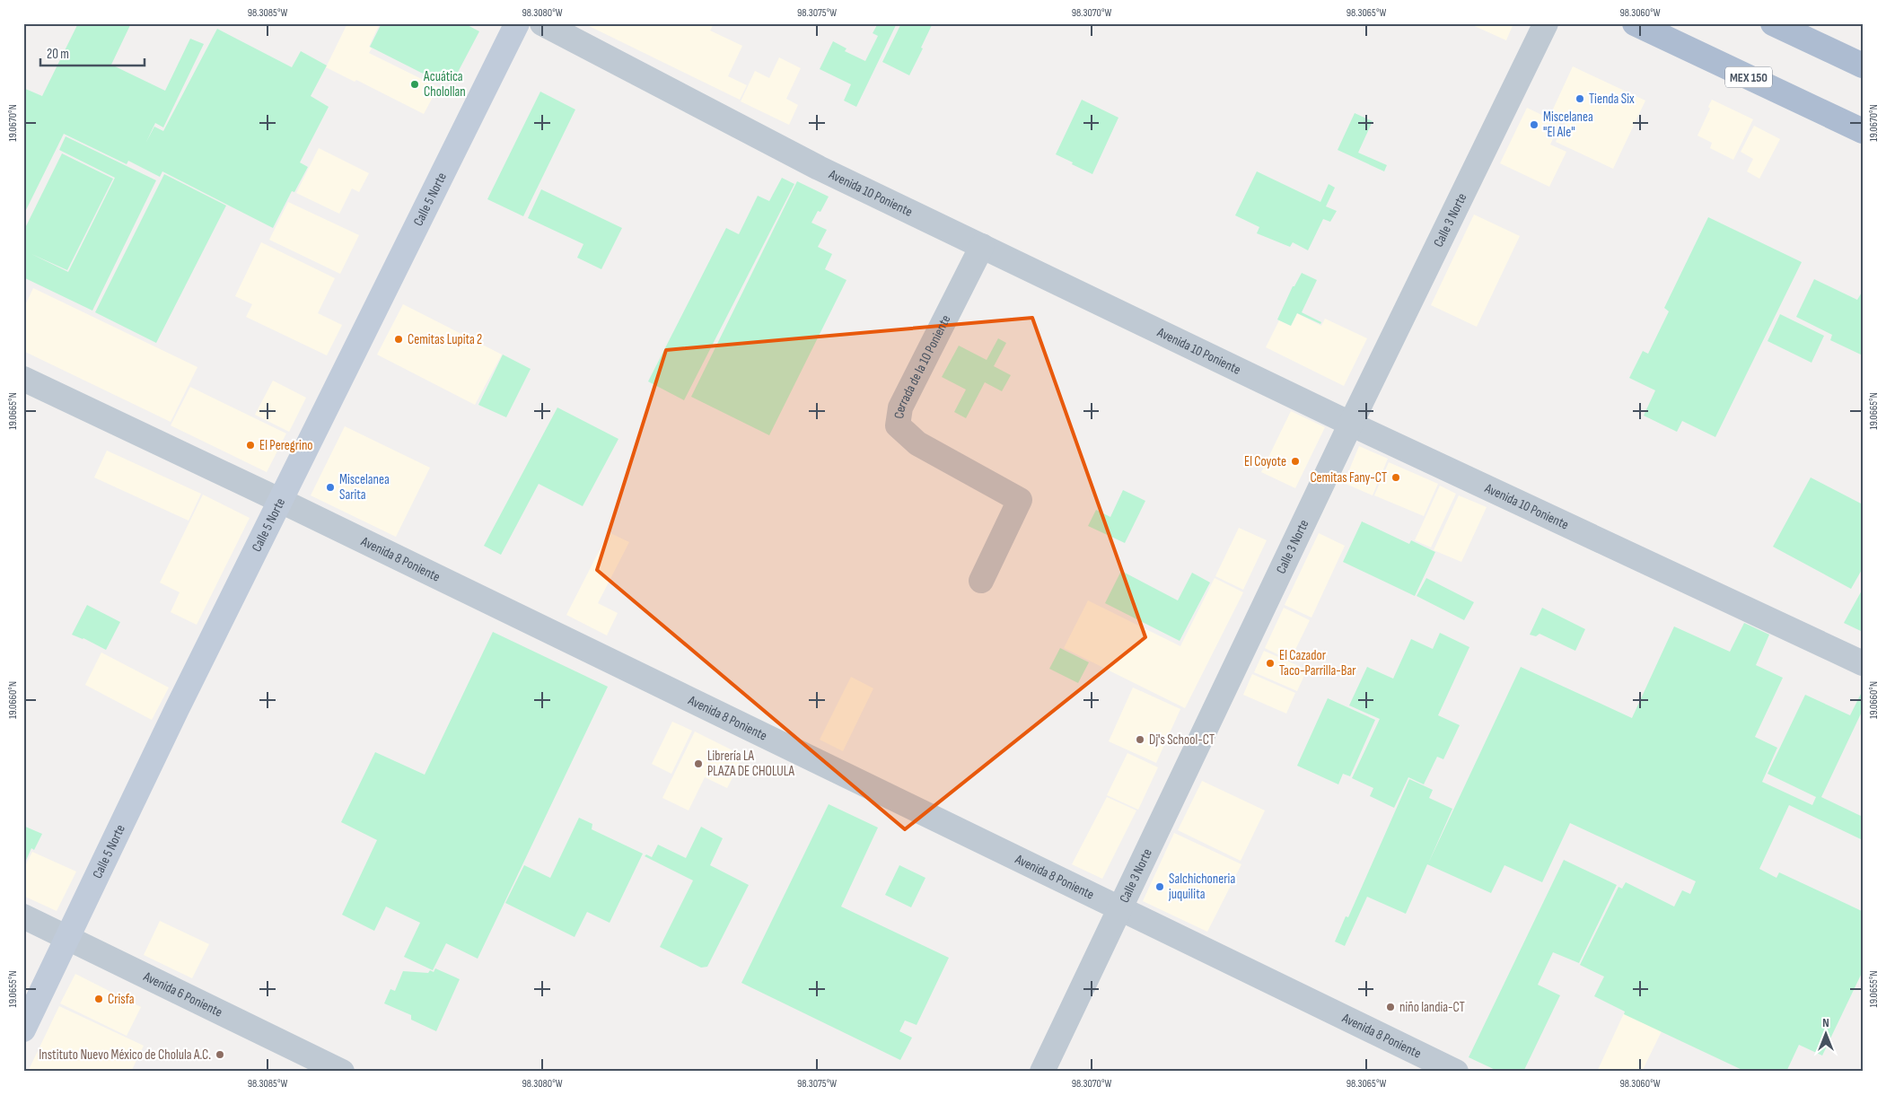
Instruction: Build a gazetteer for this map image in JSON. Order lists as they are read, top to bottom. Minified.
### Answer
{"streets":{"main road":["MEX 150"],"street":["Avenida 10 Poniente","Calle 5 Norte","Calle 3 Norte","Cerrada de la 10 Poniente","Avenida 8 Poniente","Avenida 6 Poniente"]},"crossings":[["Avenida 10 Poniente","Calle 3 Norte"],["Avenida 10 Poniente","Cerrada de la 10 Poniente"],["Calle 5 Norte","Avenida 8 Poniente"],["Calle 5 Norte","Avenida 6 Poniente"],["Calle 3 Norte","Avenida 8 Poniente"]],"places":["Acuática Cholollan","Tienda Six","Miscelanea \"El Ale\"","Cemitas Lupita 2","El Peregrino","El Coyote","Cemitas Fany-CT","Miscelanea Sarita","El Cazador Taco-Parrilla-Bar","Dj's School-CT","Librería LA PLAZA DE CHOLULA","Salchichoneria juquilita","Crisfa","niño landia-CT","Instituto Nuevo México de Cholula A.C."],"scale_bar":"20 m","north":"top","coordinates":["98.3085°W","98.3080°W","98.3075°W","98.3070°W","98.3065°W","98.3060°W","19.0670°N","19.0665°N","19.0660°N","19.0655°N"]}
